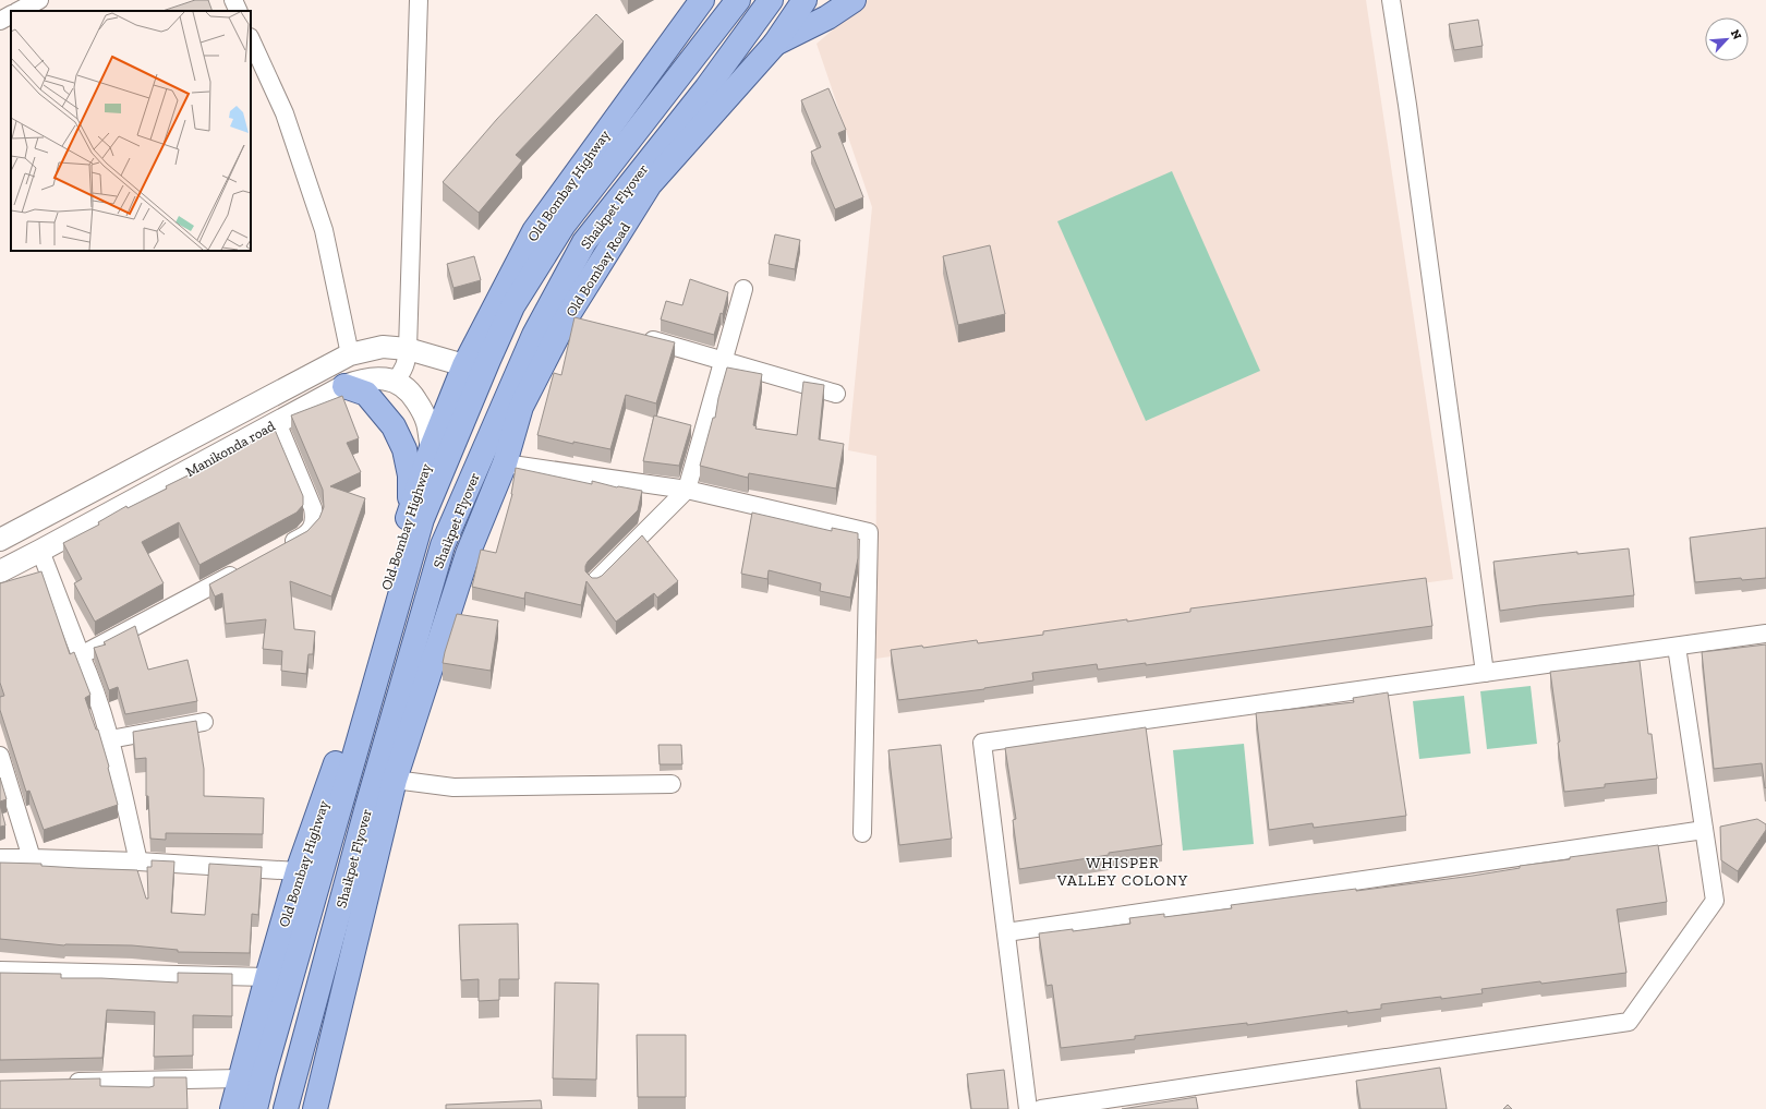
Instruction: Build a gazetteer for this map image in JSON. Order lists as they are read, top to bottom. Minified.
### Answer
{"streets":{"main road":["Old Bombay Highway","Shaikpet Flyover","Old Bombay Road"],"street":["Manikonda road"]},"crossings":[["Old Bombay Highway","Manikonda road"]],"districts":["WHISPER VALLEY COLONY"],"north":"top right"}
